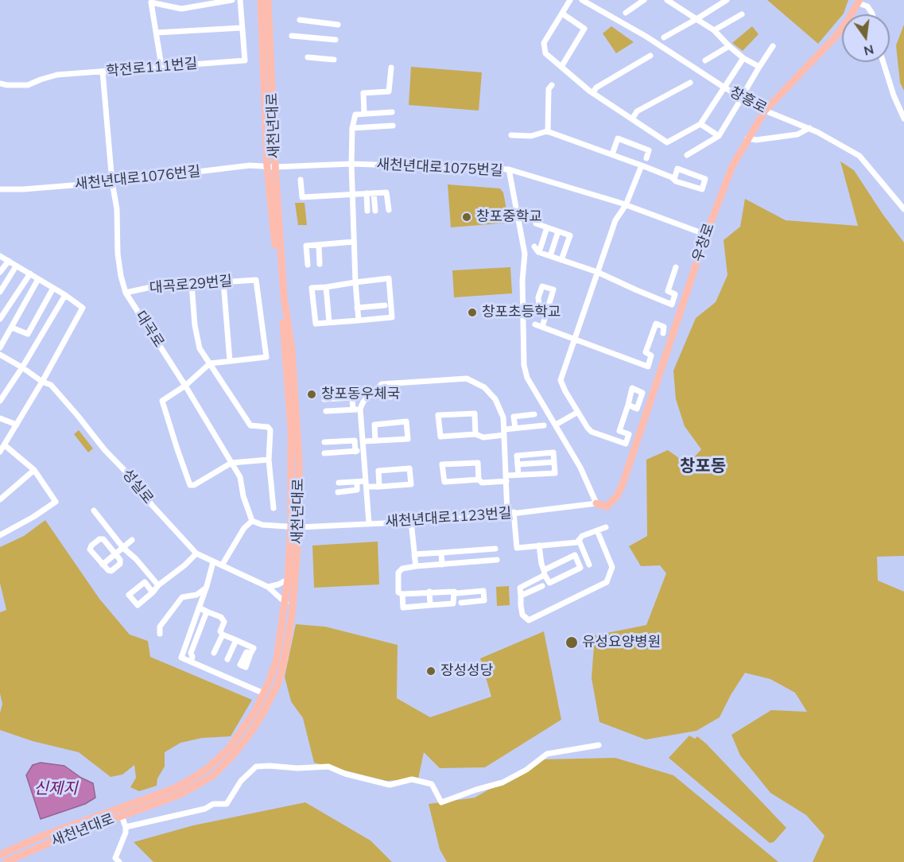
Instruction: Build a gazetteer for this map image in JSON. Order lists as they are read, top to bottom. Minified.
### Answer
{"streets":{"main road":["새천년대로","우창로"],"street":["학전로111번길","창흥로","새천년대로1075번길","새천년대로1076번길","대곡로29번길","대곡로","성실로","새천년대로1123번길"]},"crossings":[["학전로111번길","대곡로"],["창흥로","우창로"],["새천년대로","새천년대로1075번길"],["새천년대로","새천년대로1076번길"],["새천년대로","성실로"],["새천년대로","새천년대로1123번길"],["새천년대로1075번길","새천년대로1076번길"],["새천년대로1075번길","우창로"],["새천년대로1075번길","새천년대로1123번길"],["새천년대로1076번길","대곡로"],["우창로","새천년대로1123번길"],["대곡로29번길","대곡로"]],"districts":["창포동"],"water":["신제지"],"places":["창포중학교","창포초등학교","창포동우체국","유성요양병원","장성성당"],"north":"bottom"}
